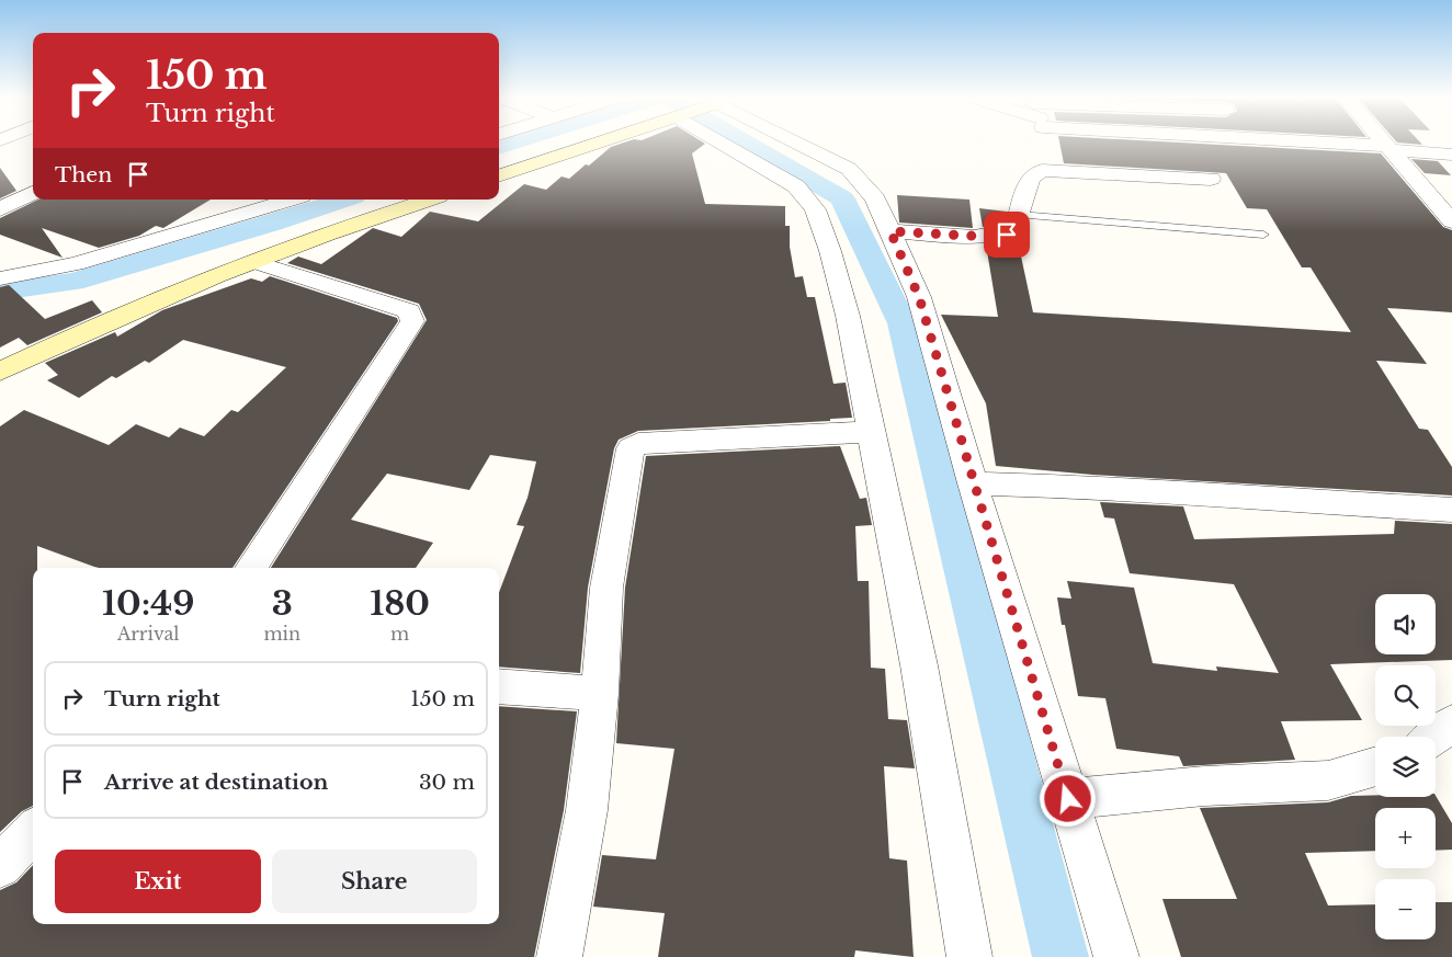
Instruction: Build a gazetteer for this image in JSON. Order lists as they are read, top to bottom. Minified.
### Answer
{"page":{"turn":["150 m","Turn right"],"then":"Then","eta":["10:49","Arrival","3","min","180","m"],"map_buttons":["+","−"],"list":[{"name":"Turn right","value":"150 m"},{"name":"Arrive at destination","value":"30 m"}],"buttons":["Exit","Share"]}}
